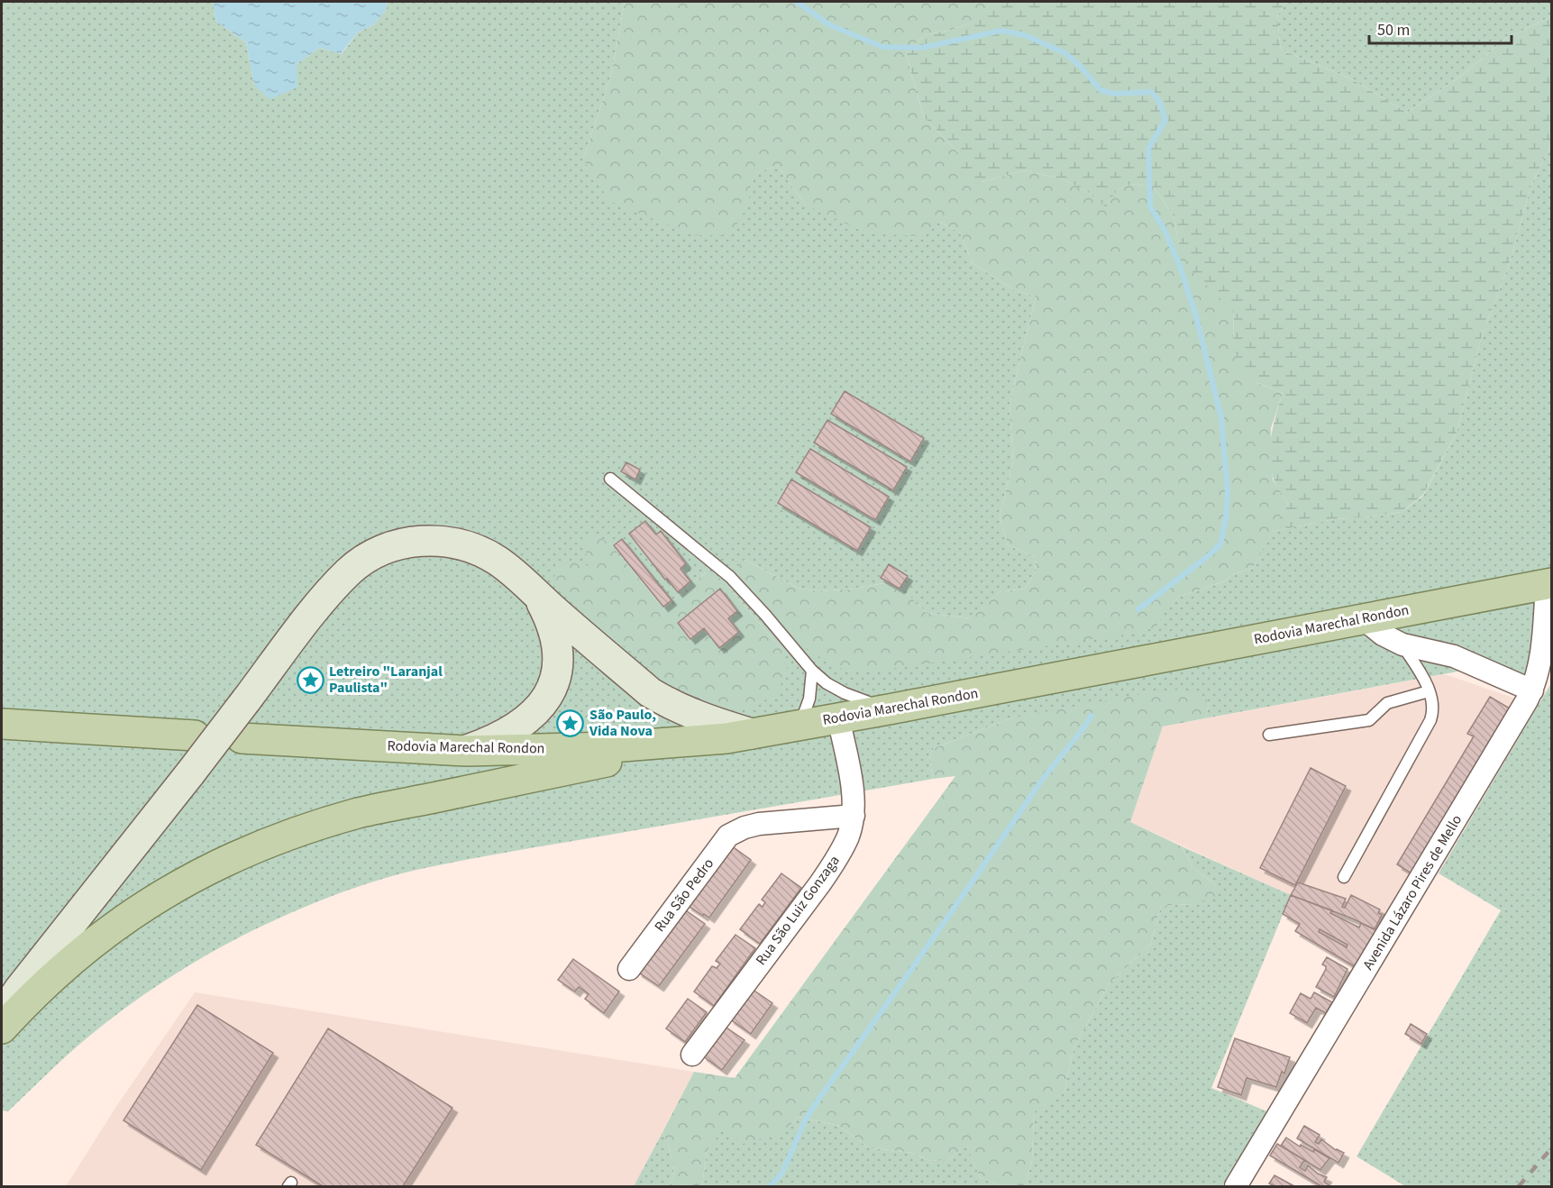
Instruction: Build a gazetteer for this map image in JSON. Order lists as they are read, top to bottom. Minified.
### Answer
{"streets":{"main road":["Rodovia Marechal Rondon"],"street":["Avenida Lázaro Pires de Mello","Rua São Pedro","Rua São Luiz Gonzaga"]},"crossings":[["Rodovia Marechal Rondon","Avenida Lázaro Pires de Mello"],["Rodovia Marechal Rondon","Rua São Luiz Gonzaga"],["Rua São Pedro","Rua São Luiz Gonzaga"]],"places":{"place":["Letreiro \"Laranjal Paulista\"","São Paulo, Vida Nova"]},"scale_bar":"50 m"}
